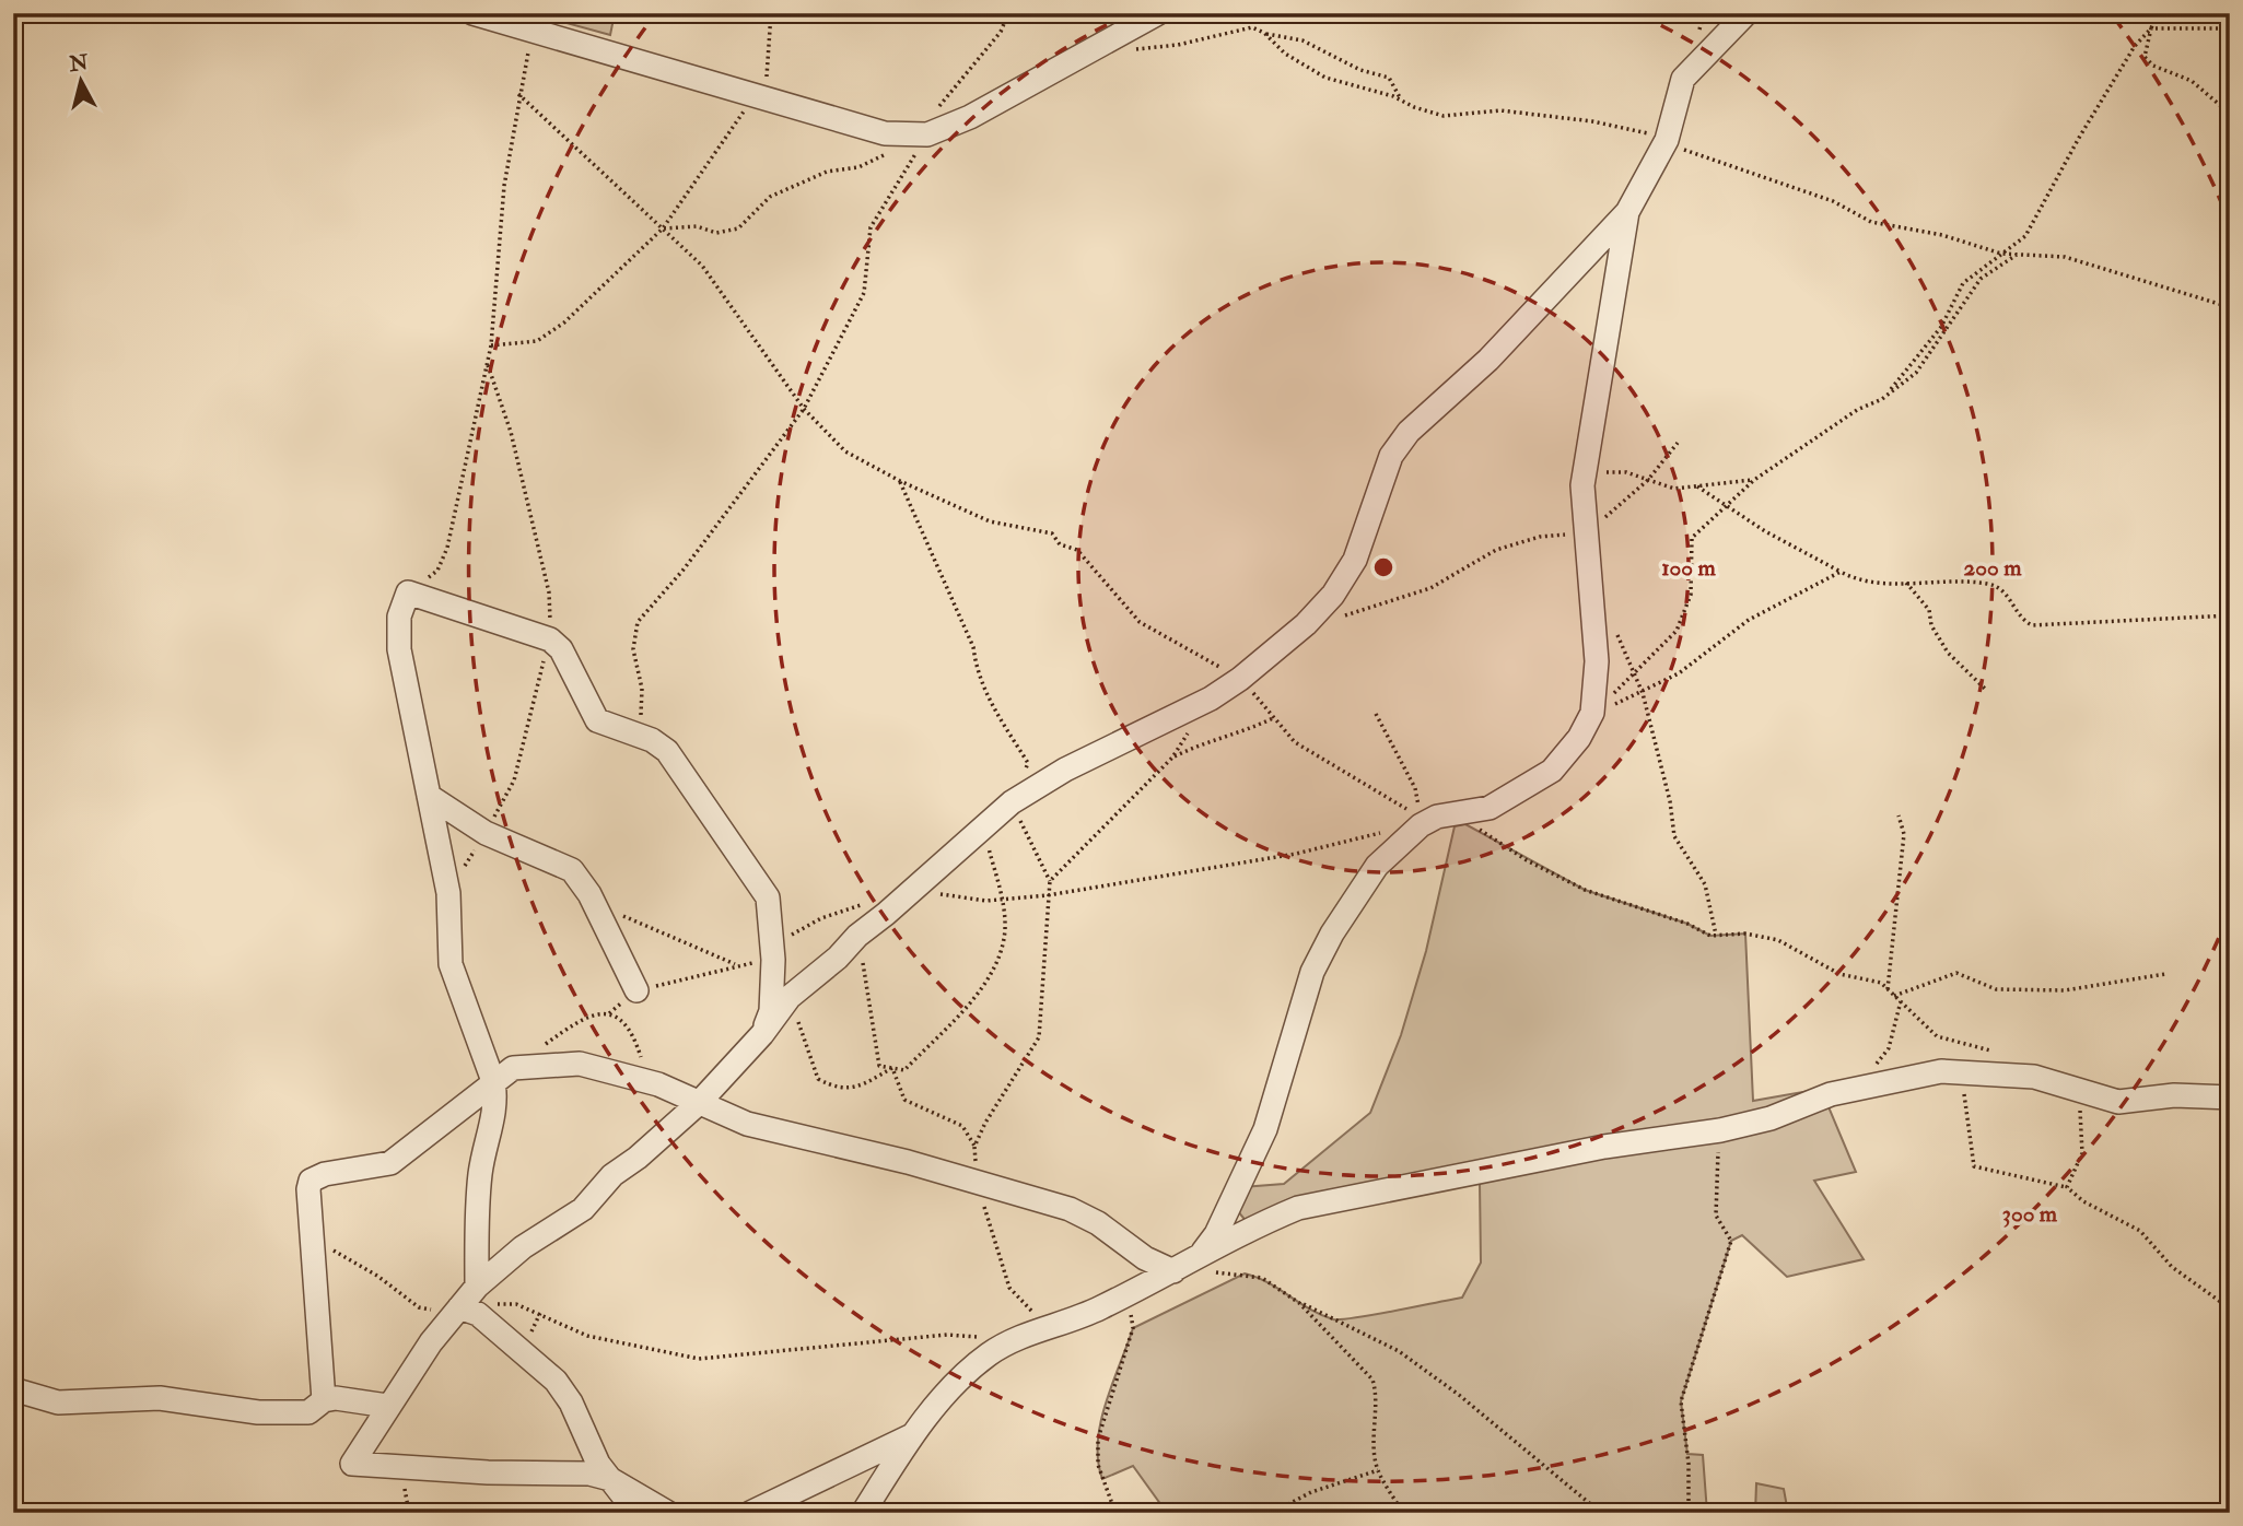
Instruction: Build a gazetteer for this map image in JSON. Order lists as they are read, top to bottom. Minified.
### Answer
{"north":"top","rings":["100 m","200 m","300 m"]}
